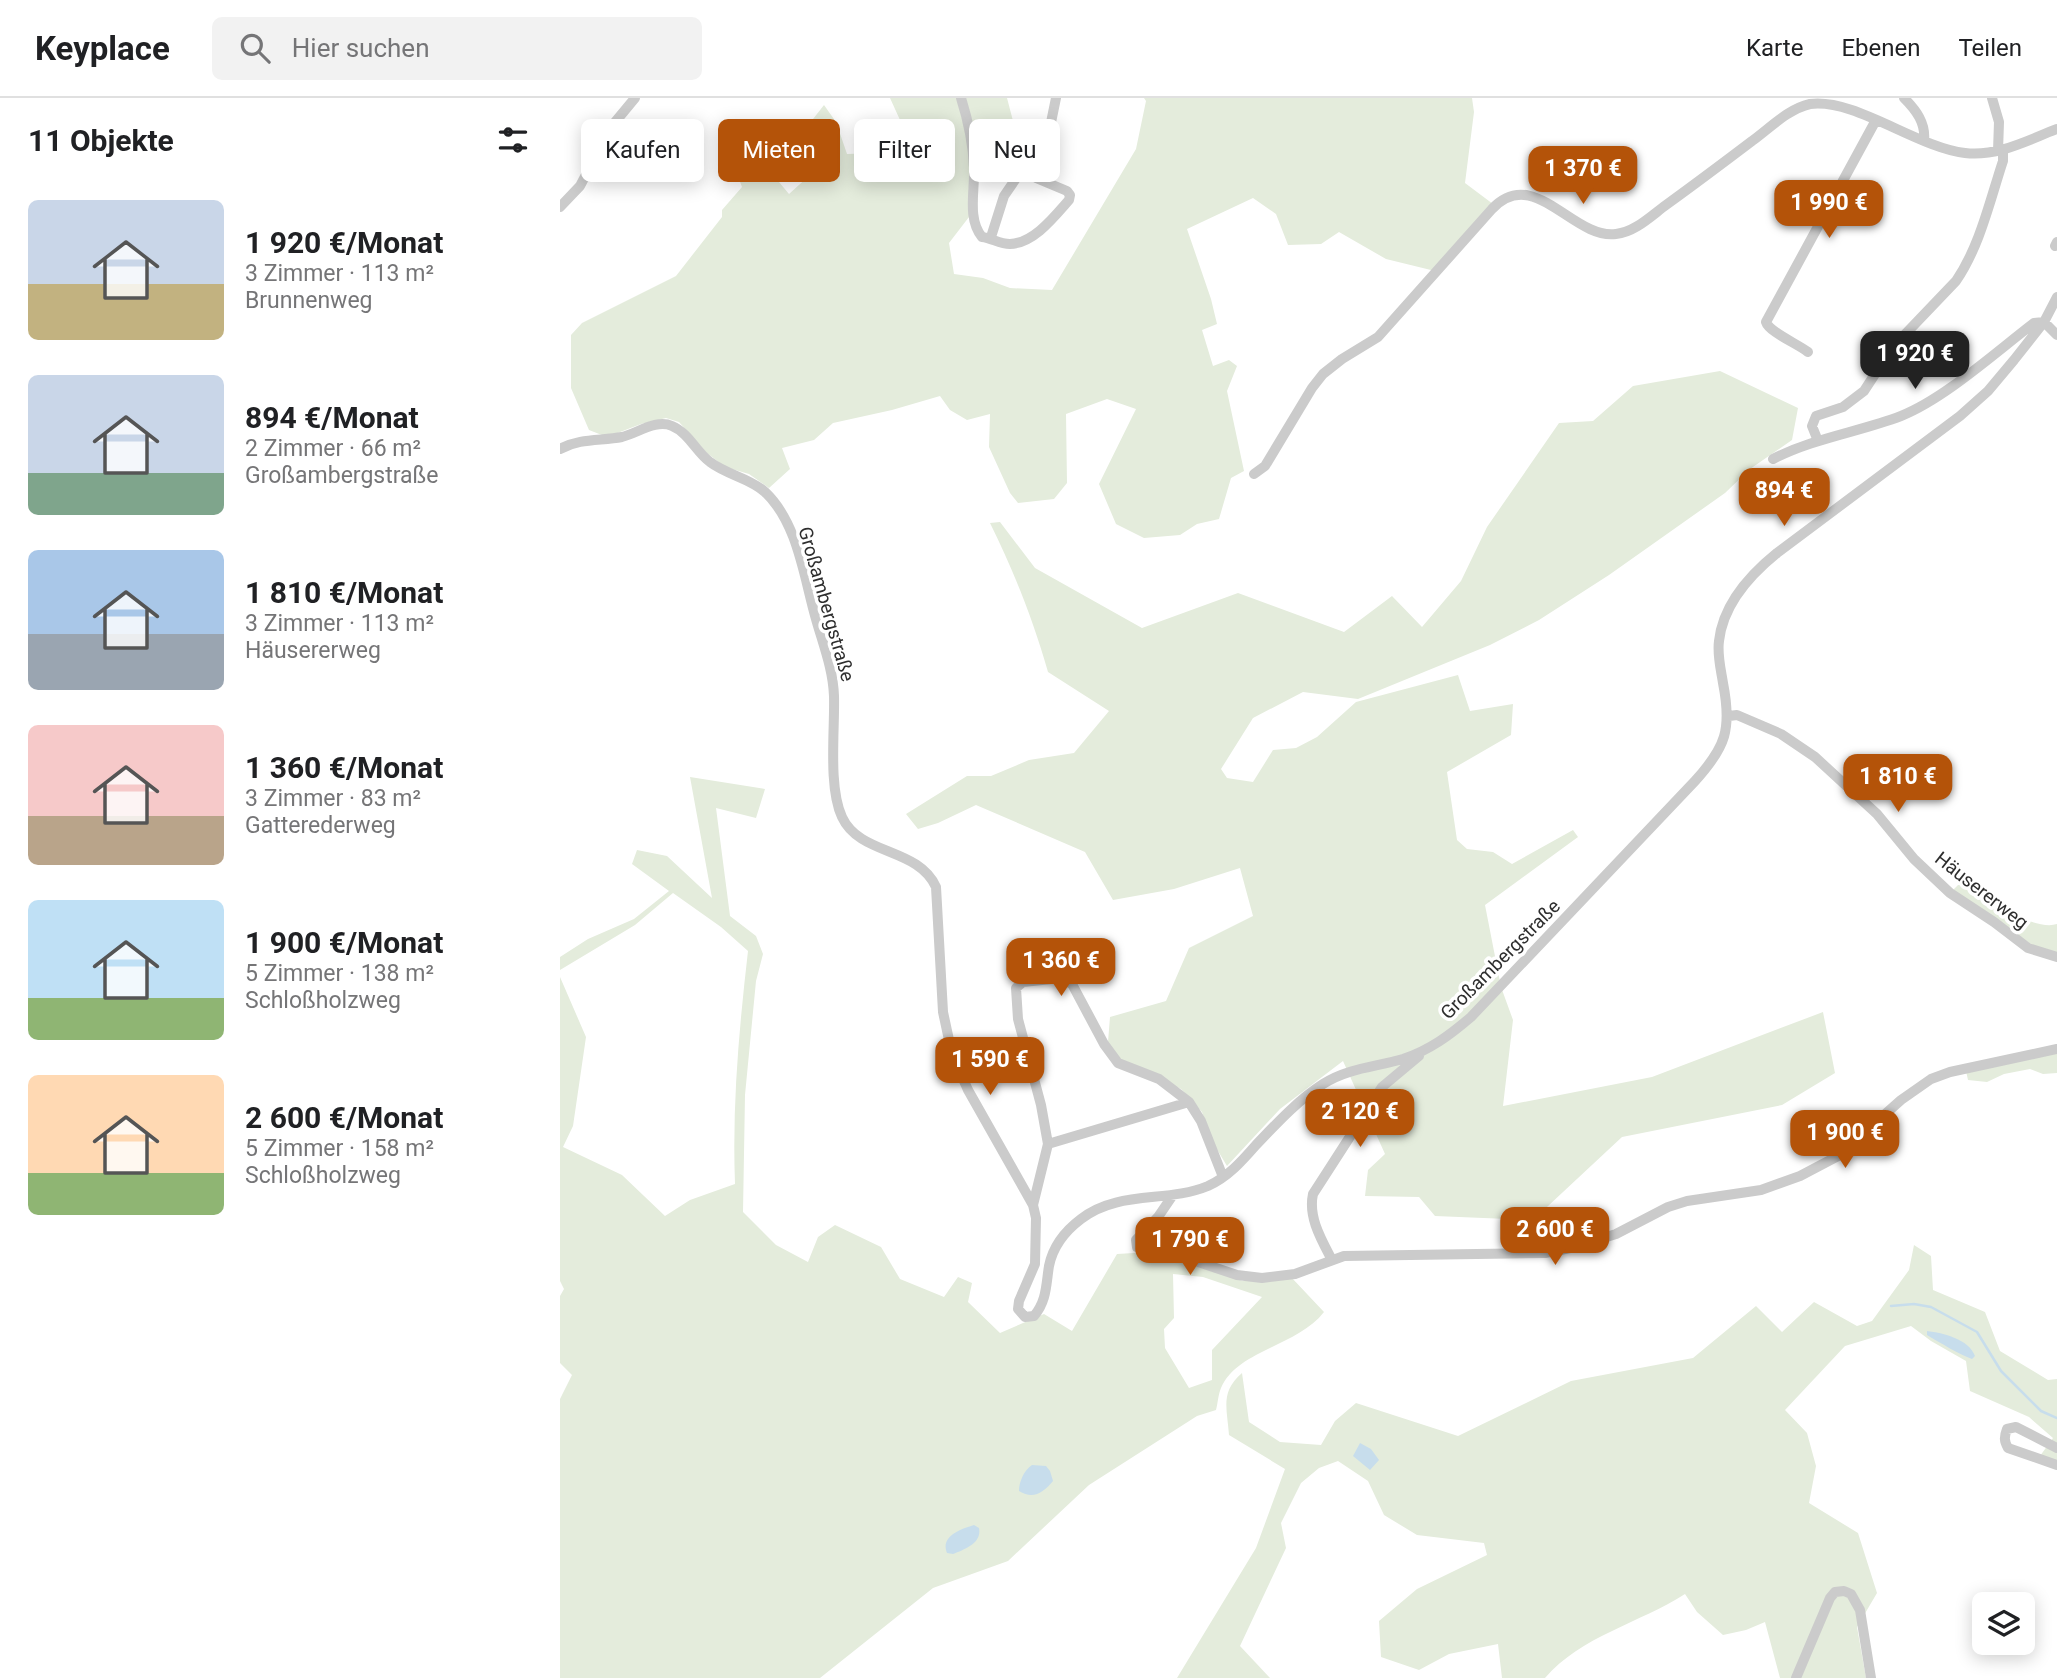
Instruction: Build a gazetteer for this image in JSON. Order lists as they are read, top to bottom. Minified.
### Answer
{"streets":{"street":["Großambergstraße","Häusererweg"]},"crossings":[["Großambergstraße","Häusererweg"]],"page":{"header":"Keyplace","search":"Hier suchen","nav":["Karte","Ebenen","Teilen"],"heading":"11 Objekte","chip":["Kaufen","Mieten","Filter","Neu"],"price":["1 370 €","1 990 €","1 920 €","894 €","1 810 €","1 360 €","1 590 €","2 120 €","1 900 €","2 600 €","1 790 €"],"list":[{"name":"1 920 €/Monat","note":"3 Zimmer · 113 m² · Brunnenweg"},{"name":"894 €/Monat","note":"2 Zimmer · 66 m² · Großambergstraße"},{"name":"1 810 €/Monat","note":"3 Zimmer · 113 m² · Häusererweg"},{"name":"1 360 €/Monat","note":"3 Zimmer · 83 m² · Gatterederweg"},{"name":"1 900 €/Monat","note":"5 Zimmer · 138 m² · Schloßholzweg"},{"name":"2 600 €/Monat","note":"5 Zimmer · 158 m² · Schloßholzweg"}]}}
